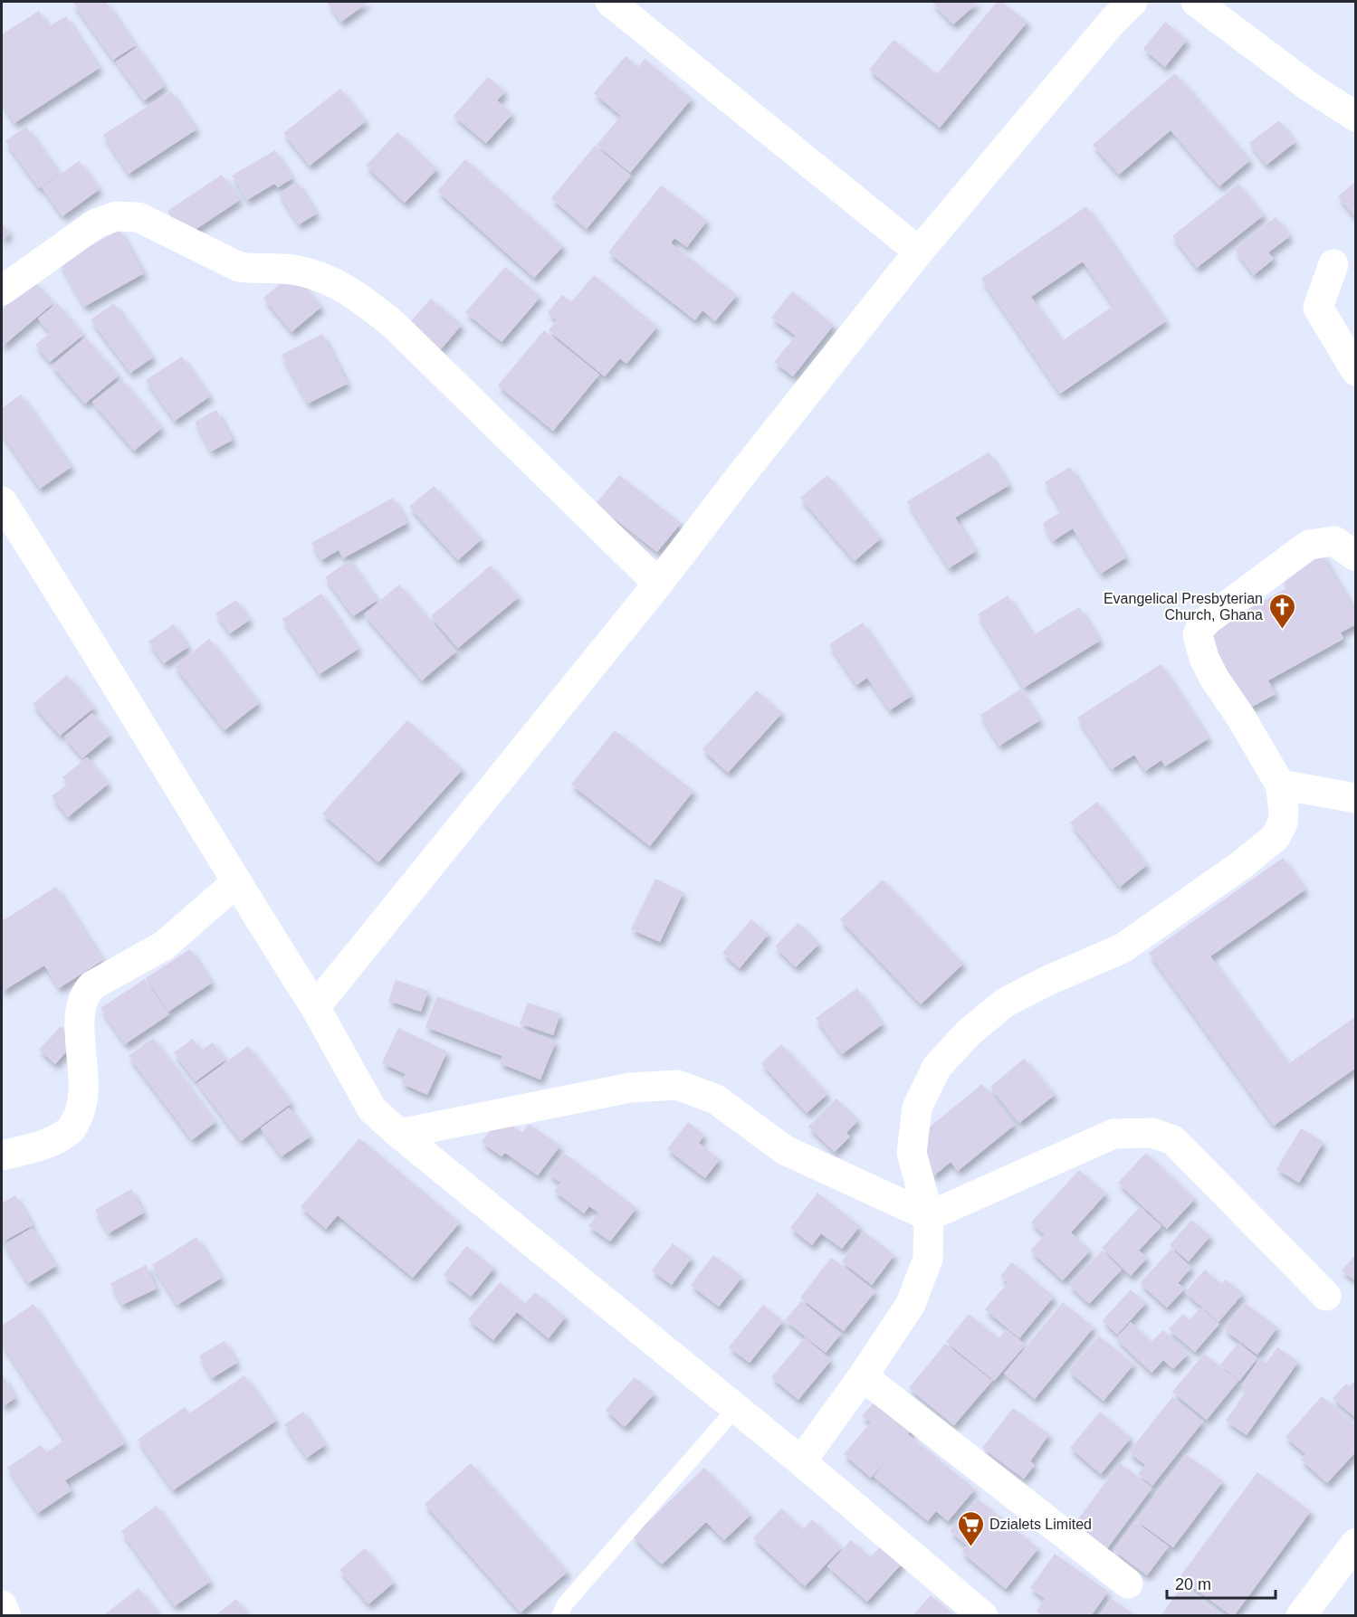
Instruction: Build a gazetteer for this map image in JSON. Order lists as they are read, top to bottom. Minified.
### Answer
{"places":{"church":["Evangelical Presbyterian Church, Ghana"],"supermarket":["Dzialets Limited"]},"scale_bar":"20 m"}
